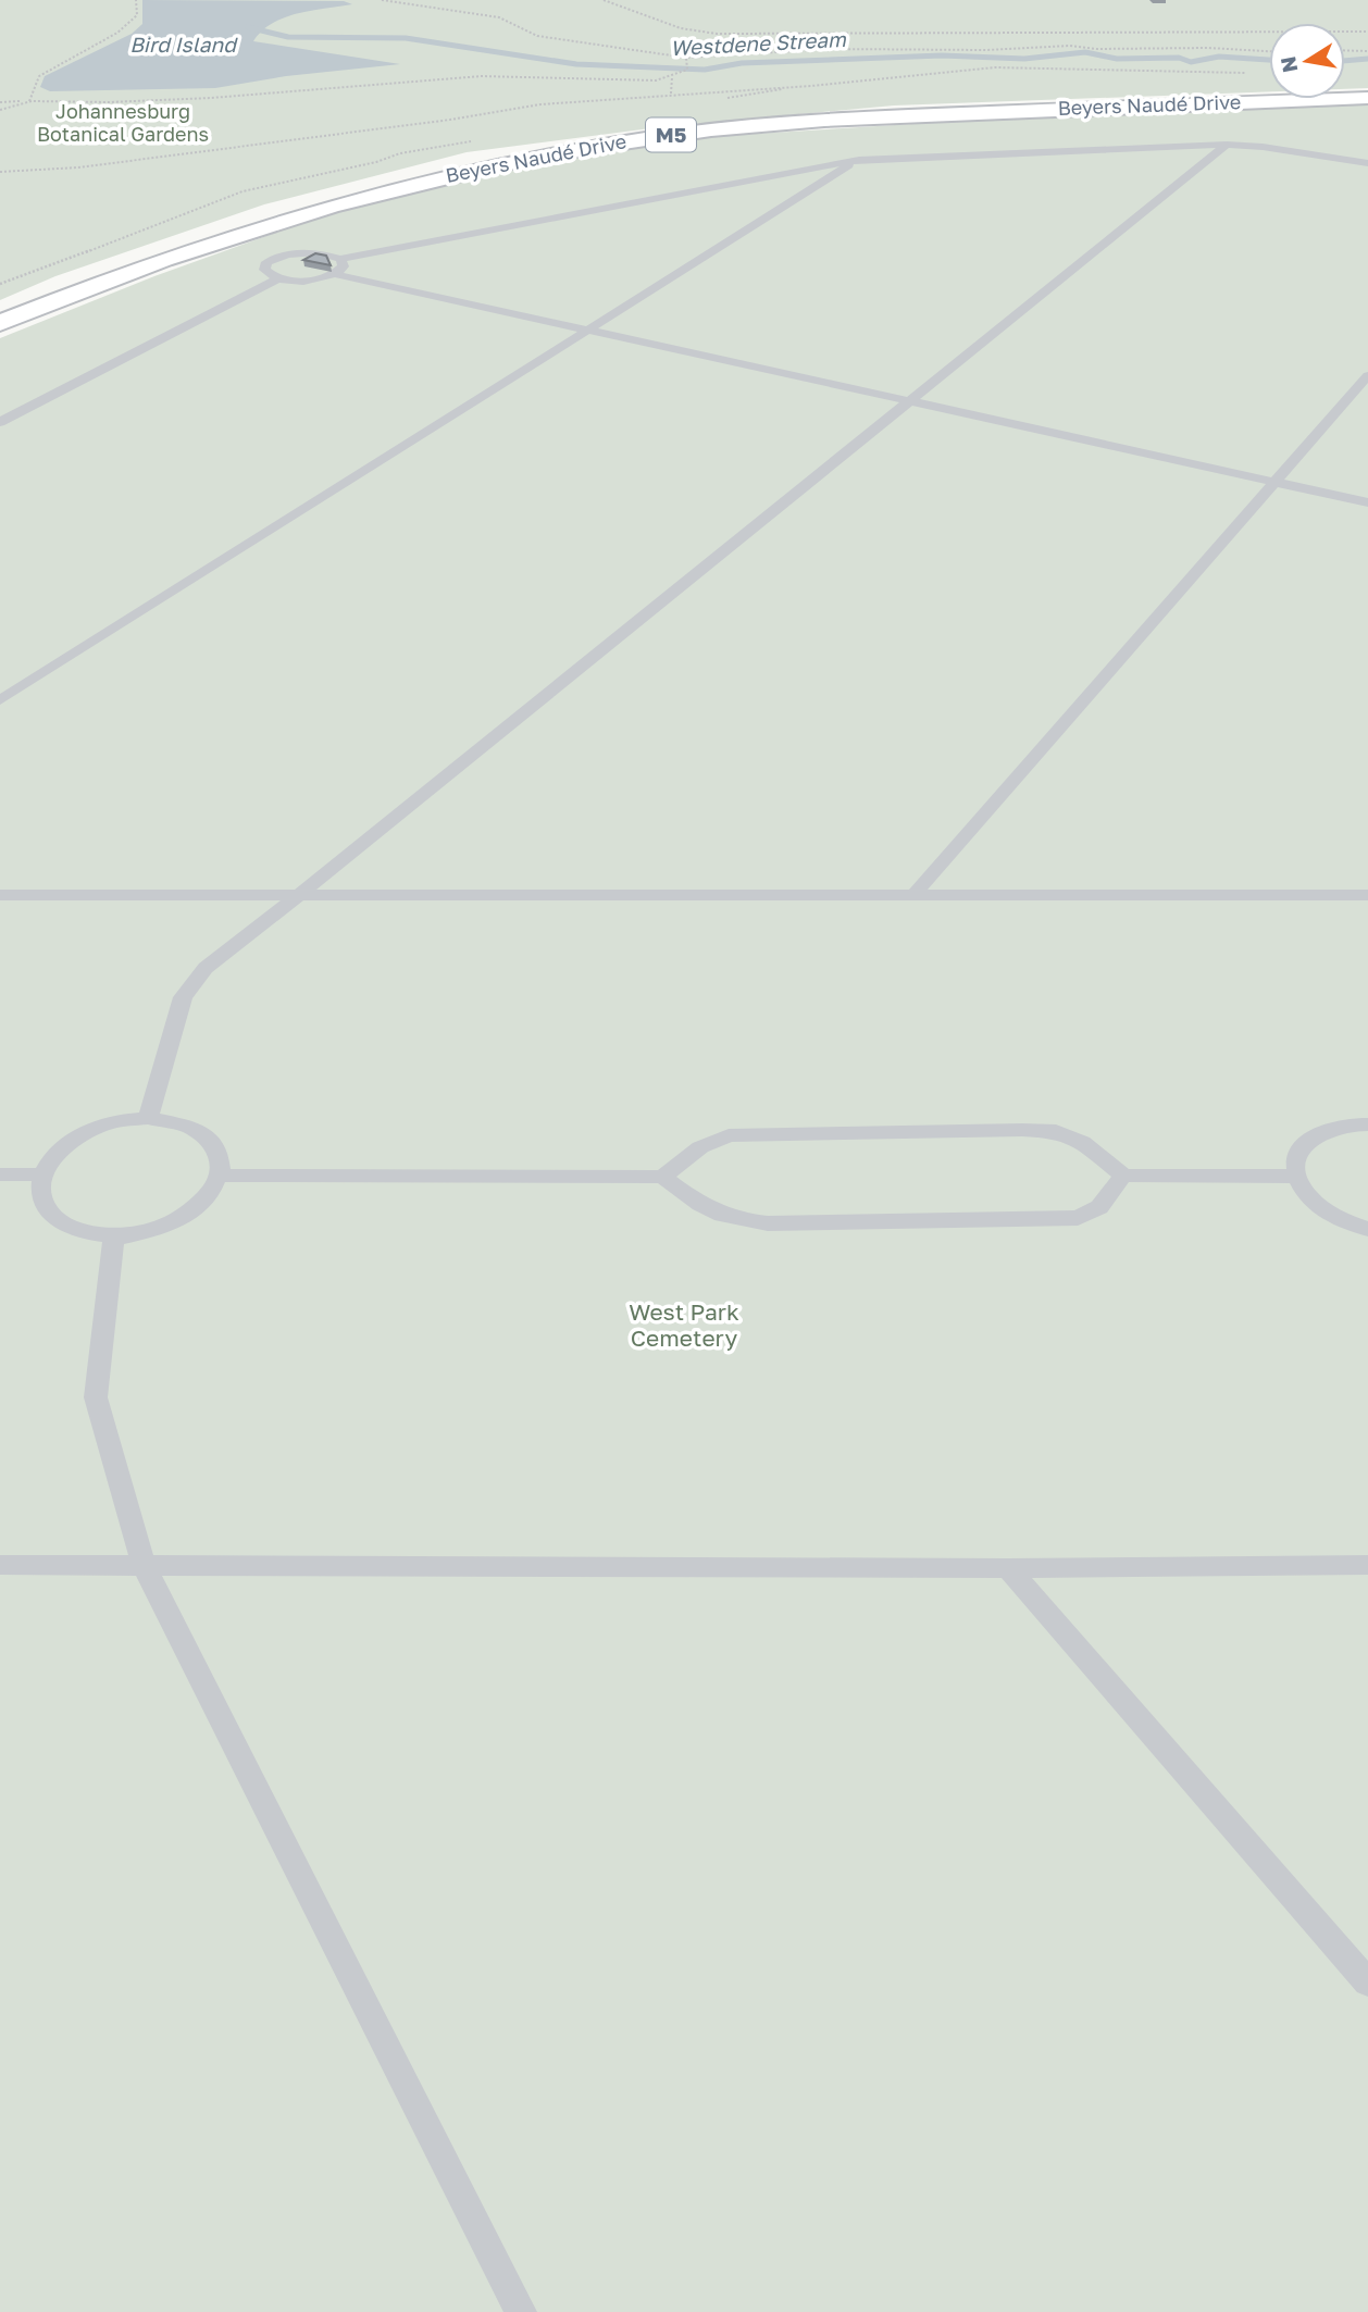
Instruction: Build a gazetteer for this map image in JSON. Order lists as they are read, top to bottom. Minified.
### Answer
{"streets":{"main road":["Beyers Naudé Drive","M5"]},"water":["Westdene Stream","Bird Island"],"parks":["Johannesburg Botanical Gardens","West Park Cemetery"],"north":"left"}
